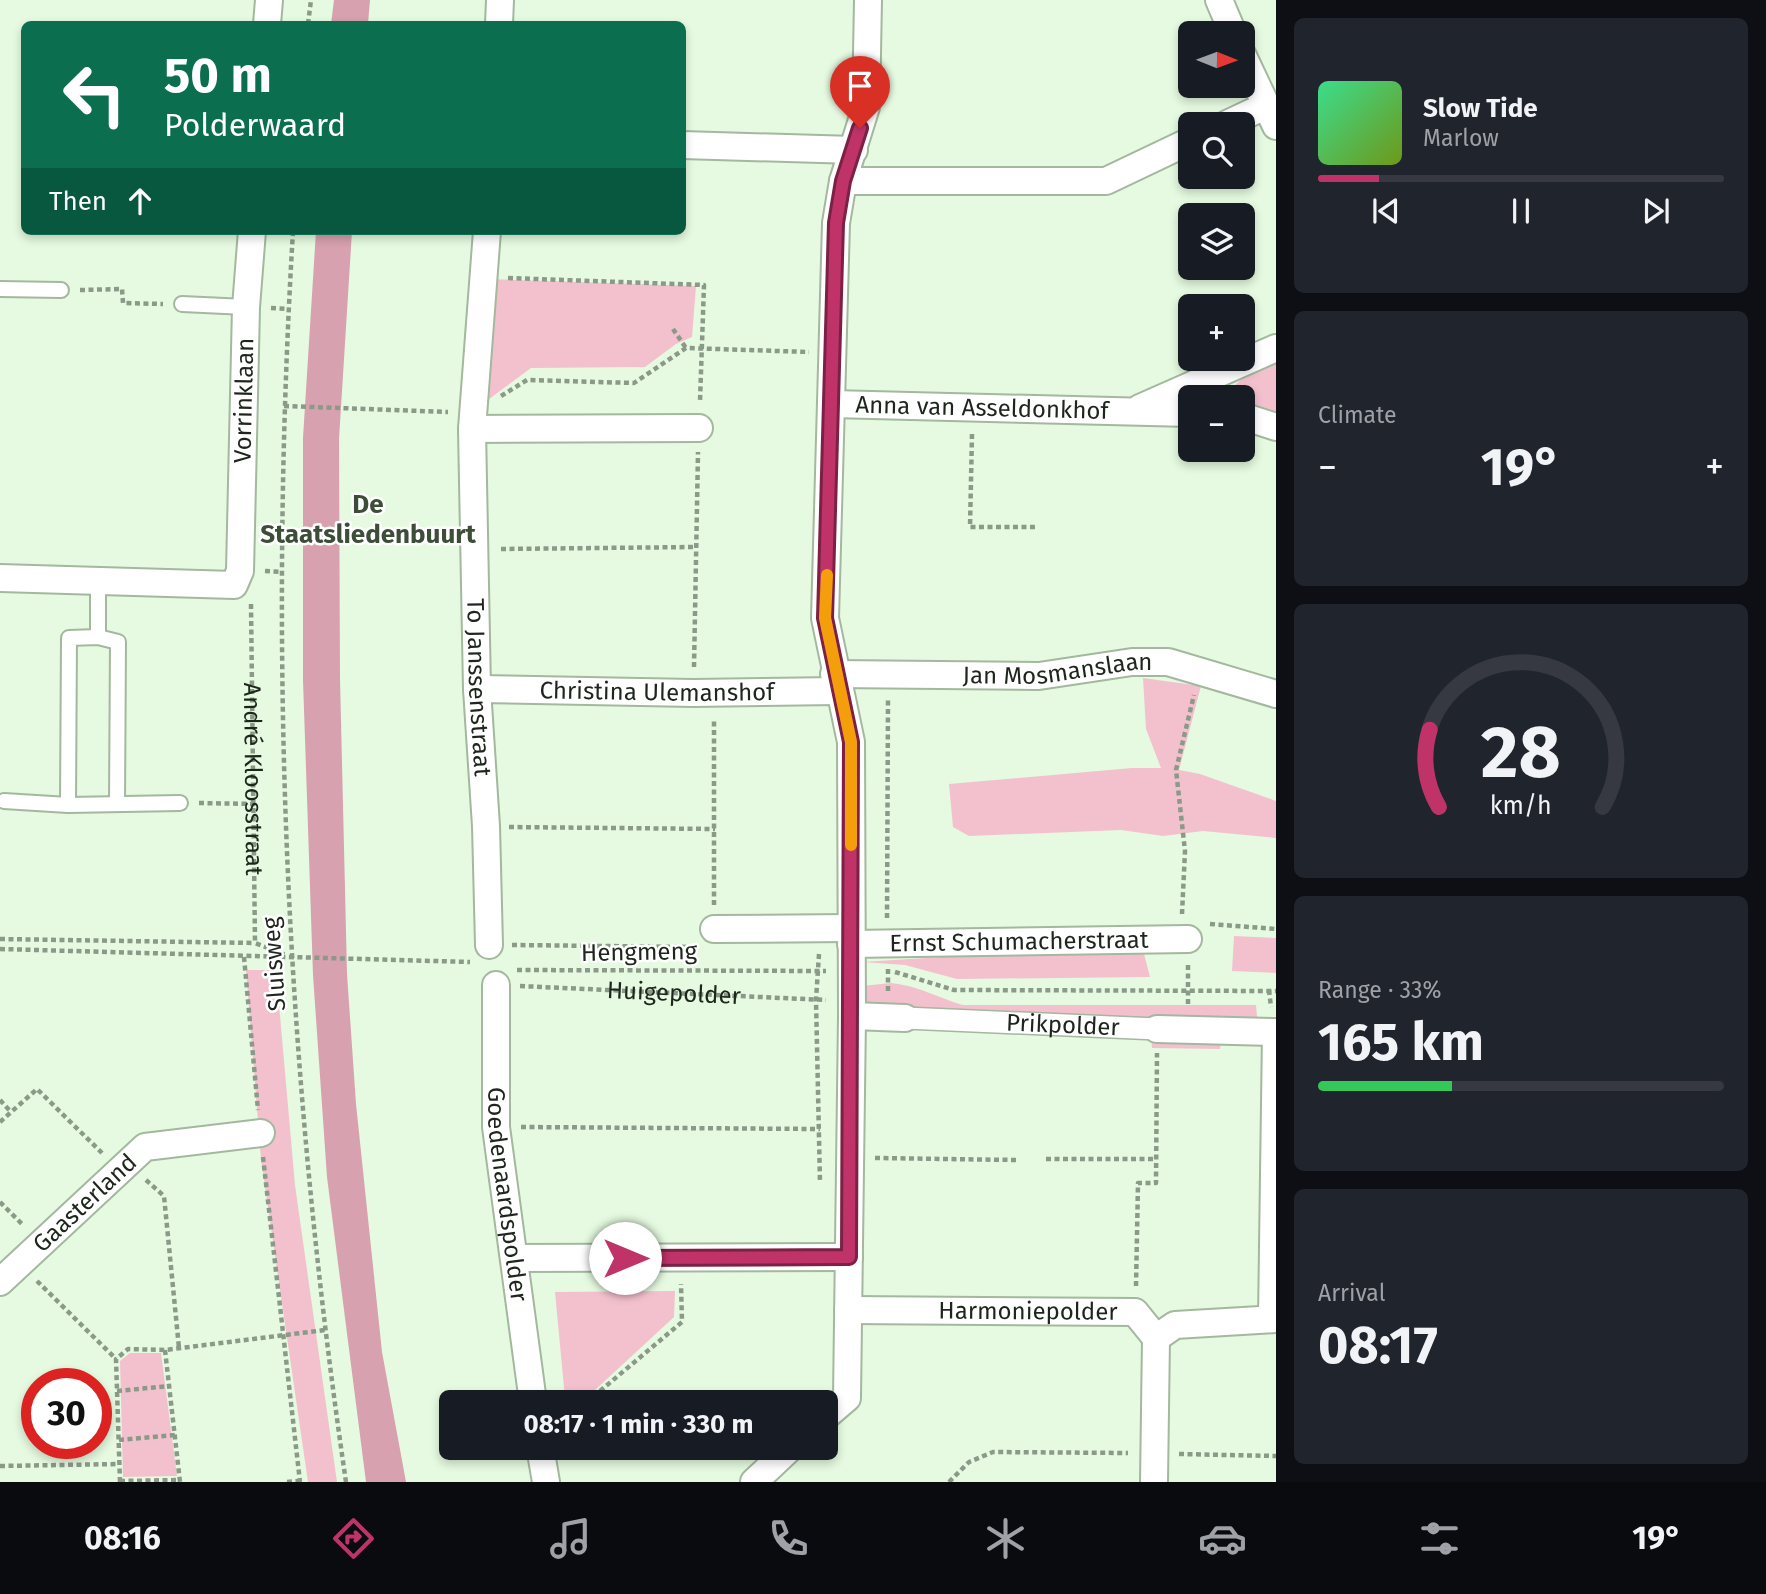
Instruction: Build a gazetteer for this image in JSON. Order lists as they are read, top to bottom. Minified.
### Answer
{"streets":{"street":["Vorrinklaan","Anna van Asseldonkhof","Jan Mosmanslaan","To Janssenstraat","Christina Ulemanshof","Ernst Schumacherstraat","Prikpolder","Goedenaardspolder","Gaasterland","Harmoniepolder"],"path":["André Kloosstraat","Hengmeng","Sluisweg","Huigepolder"]},"crossings":[["Vorrinklaan","André Kloosstraat"],["Jan Mosmanslaan","Christina Ulemanshof"],["To Janssenstraat","Christina Ulemanshof"],["To Janssenstraat","Hengmeng"],["To Janssenstraat","Huigepolder"],["To Janssenstraat","Goedenaardspolder"],["Hengmeng","Sluisweg"],["Hengmeng","Huigepolder"],["Hengmeng","Goedenaardspolder"],["Sluisweg","Gaasterland"],["Huigepolder","Prikpolder"],["Huigepolder","Goedenaardspolder"]],"districts":["De Staatsliedenbuurt"],"north":"right","page":{"map_buttons":["+","−"],"turn":["50 m","Polderwaard"],"song":["Slow Tide","Marlow"],"then":"Then","tile":["Climate",["Range · 33%","165 km"],["Arrival","08:17"]],"heat":["−","19°","+"],"limit":"30","trip":"08:17 · 1 min · 330 m","tabs":["08:16","19°"],"gauge":["28","km/h"]}}
